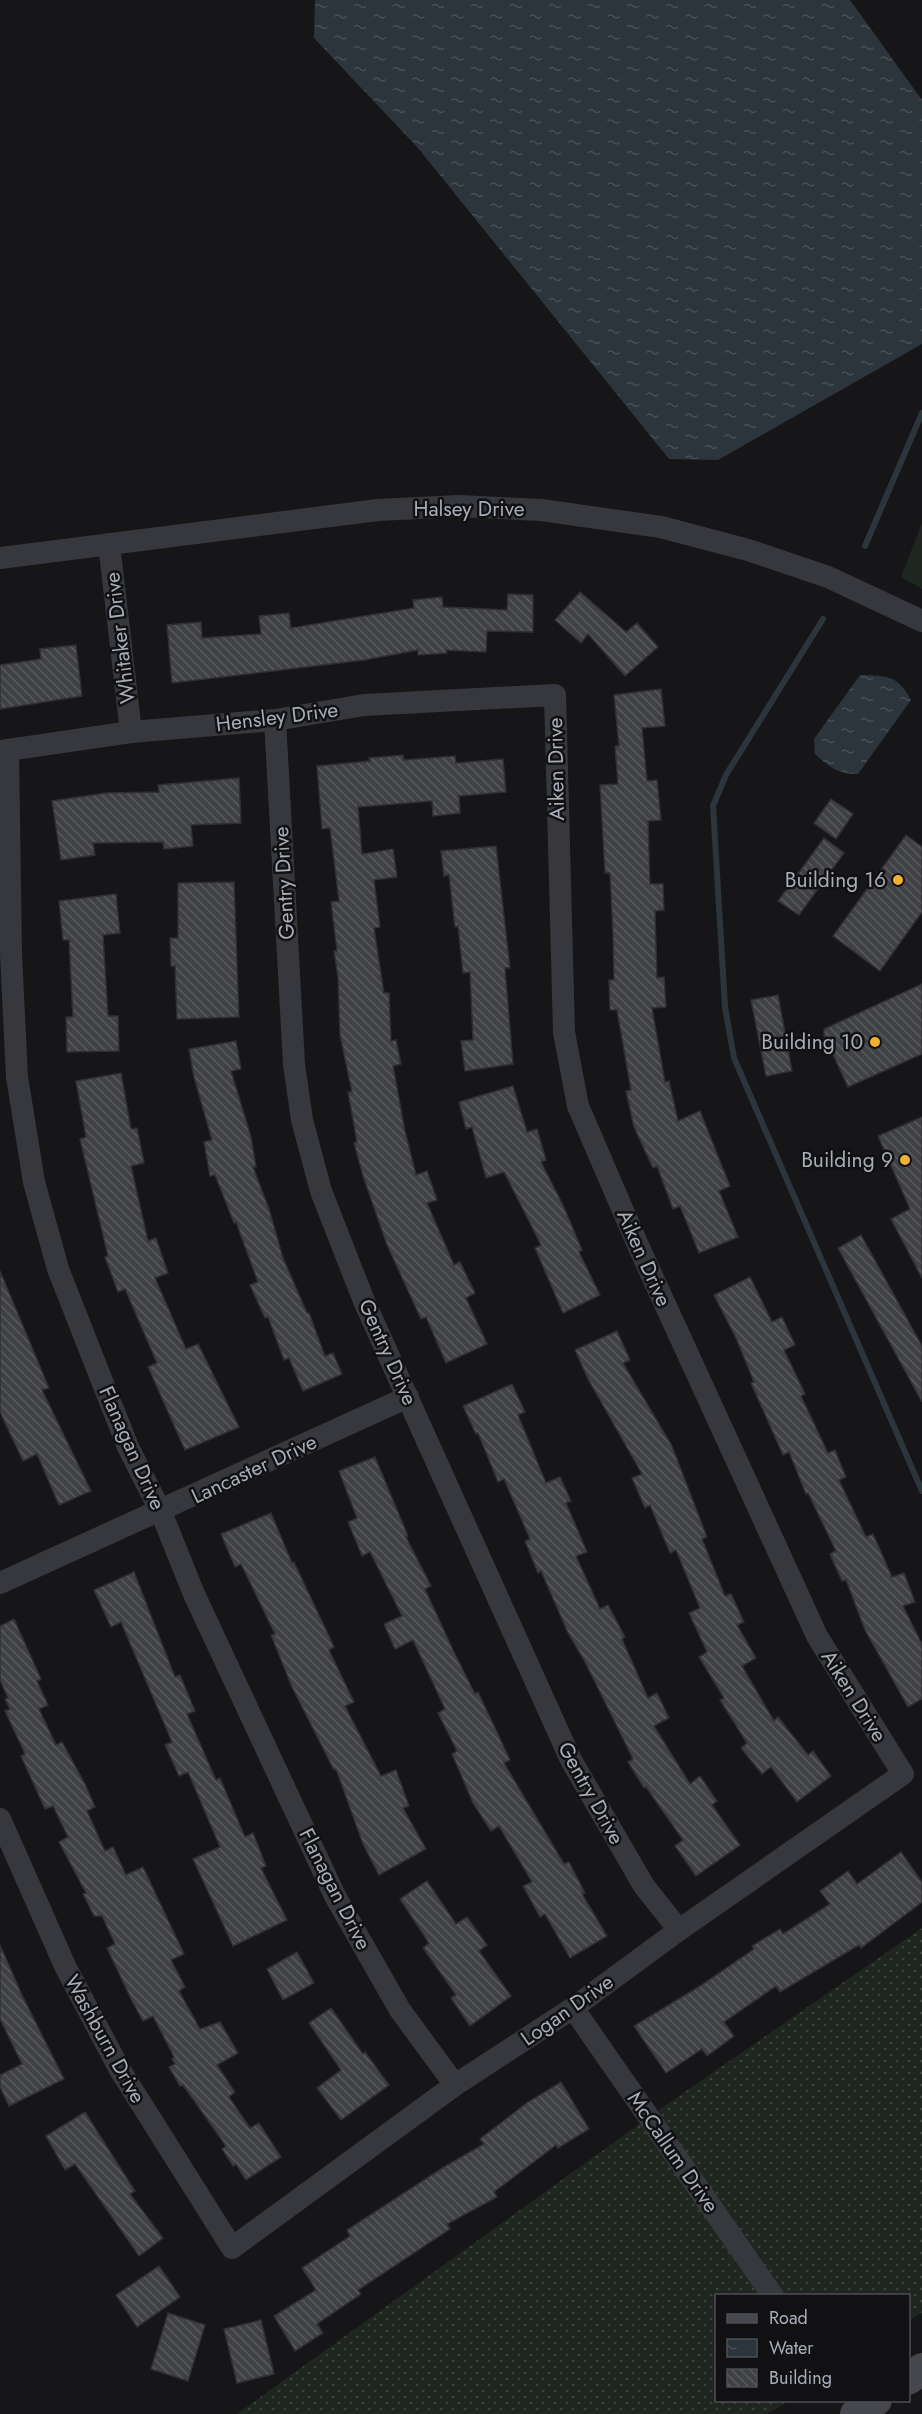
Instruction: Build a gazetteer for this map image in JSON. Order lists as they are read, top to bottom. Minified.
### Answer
{"streets":{"street":["Halsey Drive","Whitaker Drive","Hensley Drive","Aiken Drive","Gentry Drive","Flanagan Drive","Lancaster Drive","Logan Drive","Washburn Drive","McCallum Drive"]},"crossings":[["Halsey Drive","Whitaker Drive"],["Whitaker Drive","Hensley Drive"],["Hensley Drive","Aiken Drive"],["Hensley Drive","Gentry Drive"],["Hensley Drive","Flanagan Drive"],["Aiken Drive","Logan Drive"],["Gentry Drive","Lancaster Drive"],["Gentry Drive","Logan Drive"],["Flanagan Drive","Lancaster Drive"],["Flanagan Drive","Logan Drive"],["Logan Drive","Washburn Drive"],["Logan Drive","McCallum Drive"]],"places":["Building 16","Building 10","Building 9"],"legend":["Road","Water","Building"]}
